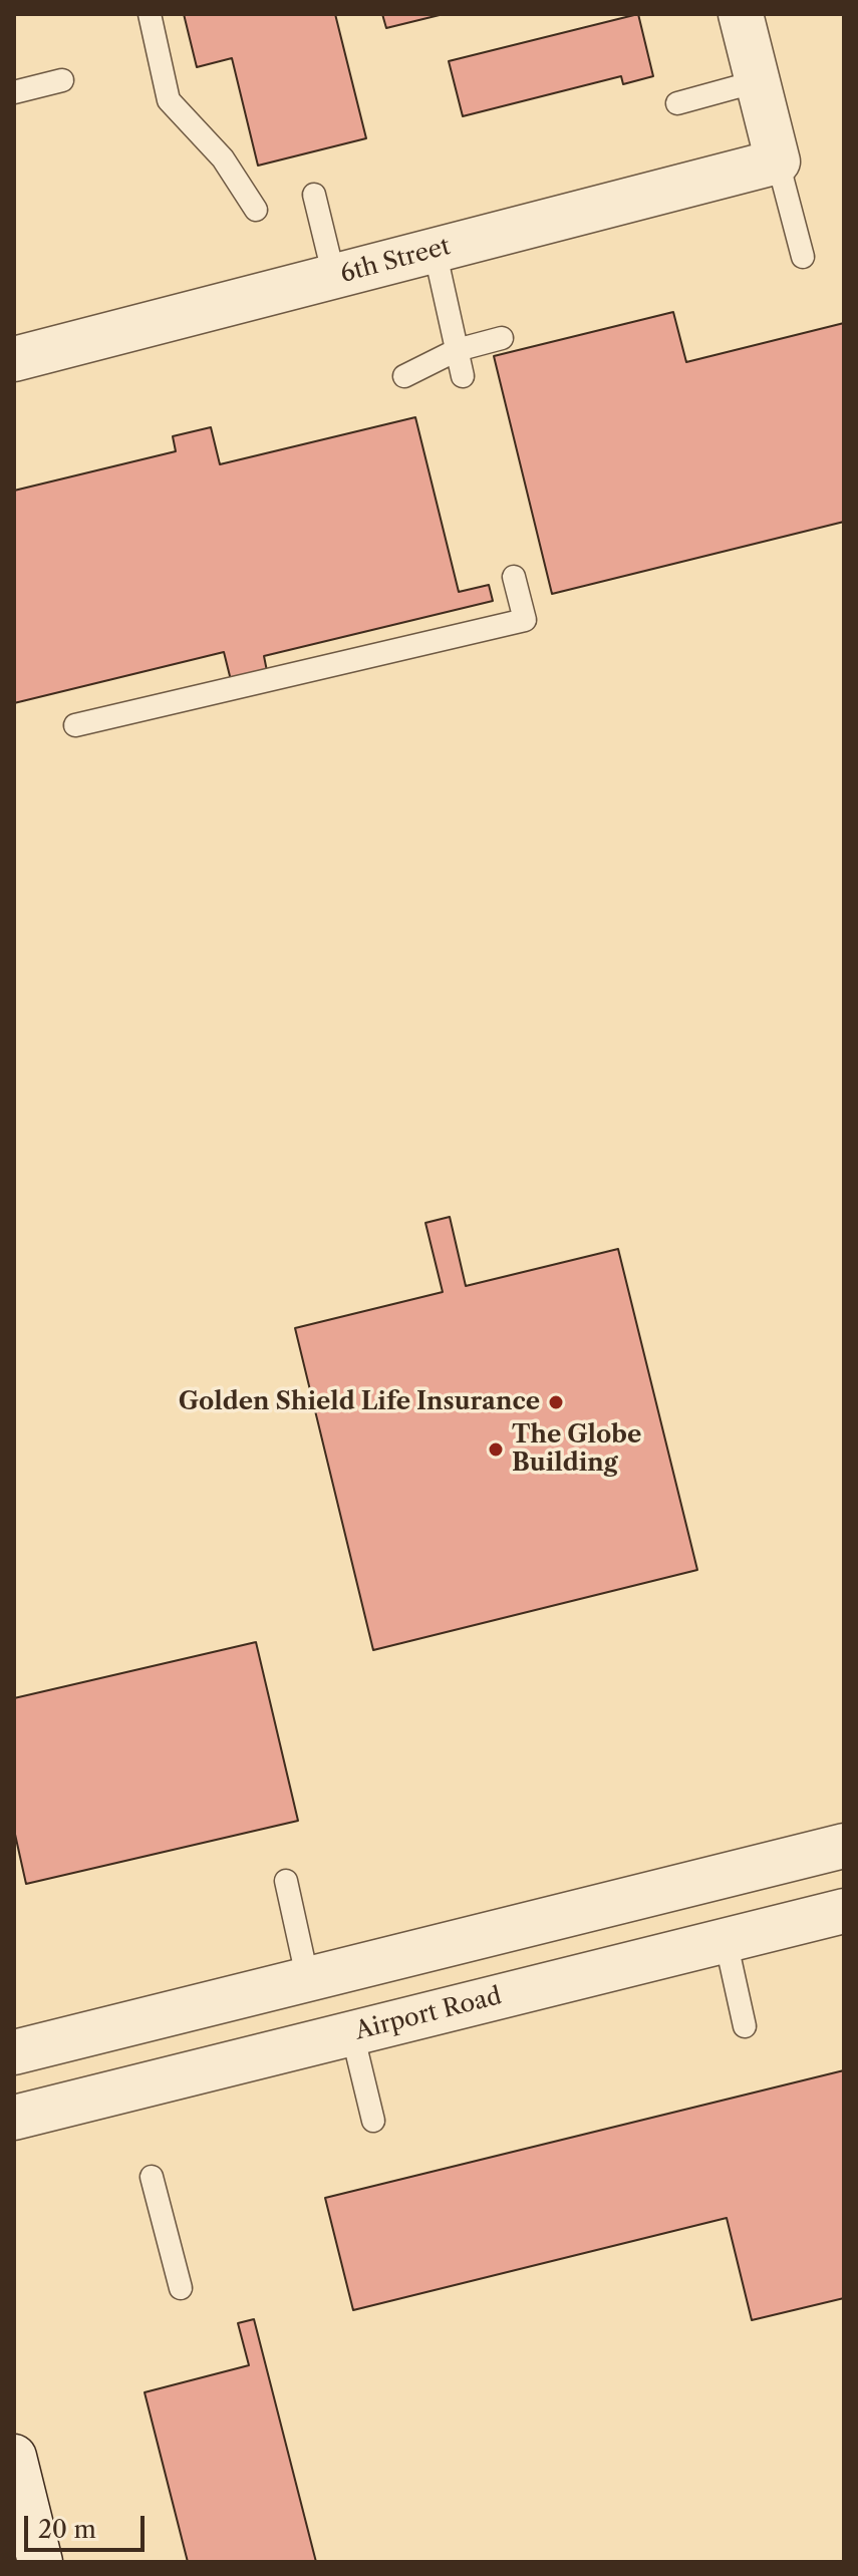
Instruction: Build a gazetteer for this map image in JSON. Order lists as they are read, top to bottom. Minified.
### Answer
{"streets":{"street":["6th Street","Airport Road"]},"places":["Golden Shield Life Insurance","The Globe Building"],"scale_bar":"20 m"}
